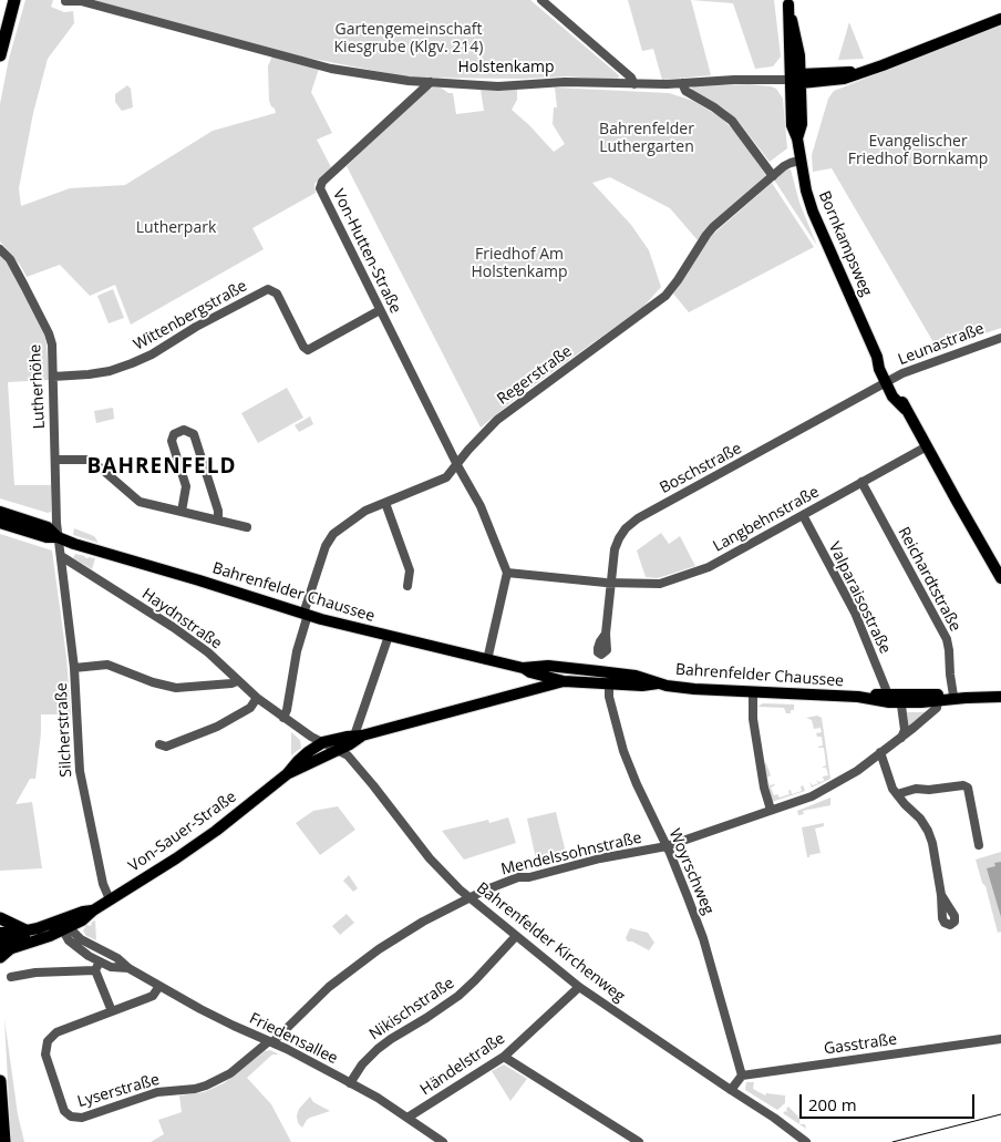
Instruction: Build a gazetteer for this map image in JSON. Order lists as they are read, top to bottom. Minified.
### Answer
{"streets":{"main road":["Holstenkamp","Bornkampsweg","Bahrenfelder Chaussee","Von-Sauer-Straße"],"street":["Von-Hutten-Straße","Wittenbergstraße","Leunastraße","Regerstraße","Lutherhöhe","Boschstraße","Langbehnstraße","Reichardtstraße","Valparaisostraße","Haydnstraße","Silcherstraße","Mendelssohnstraße","Woyrschweg","Bahrenfelder Kirchenweg","Nikischstraße","Friedensallee","Gasstraße","Händelstraße","Lyserstraße"]},"crossings":[["Holstenkamp","Bornkampsweg"],["Holstenkamp","Von-Hutten-Straße"],["Bornkampsweg","Leunastraße"],["Bornkampsweg","Regerstraße"],["Bornkampsweg","Boschstraße"],["Bornkampsweg","Langbehnstraße"],["Von-Hutten-Straße","Wittenbergstraße"],["Von-Hutten-Straße","Regerstraße"],["Von-Hutten-Straße","Langbehnstraße"],["Wittenbergstraße","Lutherhöhe"],["Leunastraße","Boschstraße"],["Regerstraße","Bahrenfelder Chaussee"],["Regerstraße","Haydnstraße"],["Lutherhöhe","Bahrenfelder Chaussee"],["Boschstraße","Langbehnstraße"],["Langbehnstraße","Reichardtstraße"],["Langbehnstraße","Valparaisostraße"],["Reichardtstraße","Bahrenfelder Chaussee"],["Bahrenfelder Chaussee","Valparaisostraße"],["Bahrenfelder Chaussee","Von-Sauer-Straße"],["Bahrenfelder Chaussee","Mendelssohnstraße"],["Bahrenfelder Chaussee","Woyrschweg"],["Haydnstraße","Silcherstraße"],["Haydnstraße","Von-Sauer-Straße"],["Silcherstraße","Von-Sauer-Straße"],["Von-Sauer-Straße","Bahrenfelder Kirchenweg"],["Von-Sauer-Straße","Friedensallee"],["Mendelssohnstraße","Woyrschweg"],["Mendelssohnstraße","Bahrenfelder Kirchenweg"],["Mendelssohnstraße","Friedensallee"],["Mendelssohnstraße","Lyserstraße"],["Woyrschweg","Gasstraße"],["Bahrenfelder Kirchenweg","Nikischstraße"],["Bahrenfelder Kirchenweg","Händelstraße"],["Nikischstraße","Friedensallee"],["Friedensallee","Händelstraße"],["Friedensallee","Lyserstraße"]],"districts":["BAHRENFELD"],"parks":["Gartengemeinschaft Kiesgrube (Klgv. 214)","Bahrenfelder Luthergarten","Evangelischer Friedhof Bornkamp","Lutherpark","Friedhof Am Holstenkamp"],"scale_bar":"200 m"}
